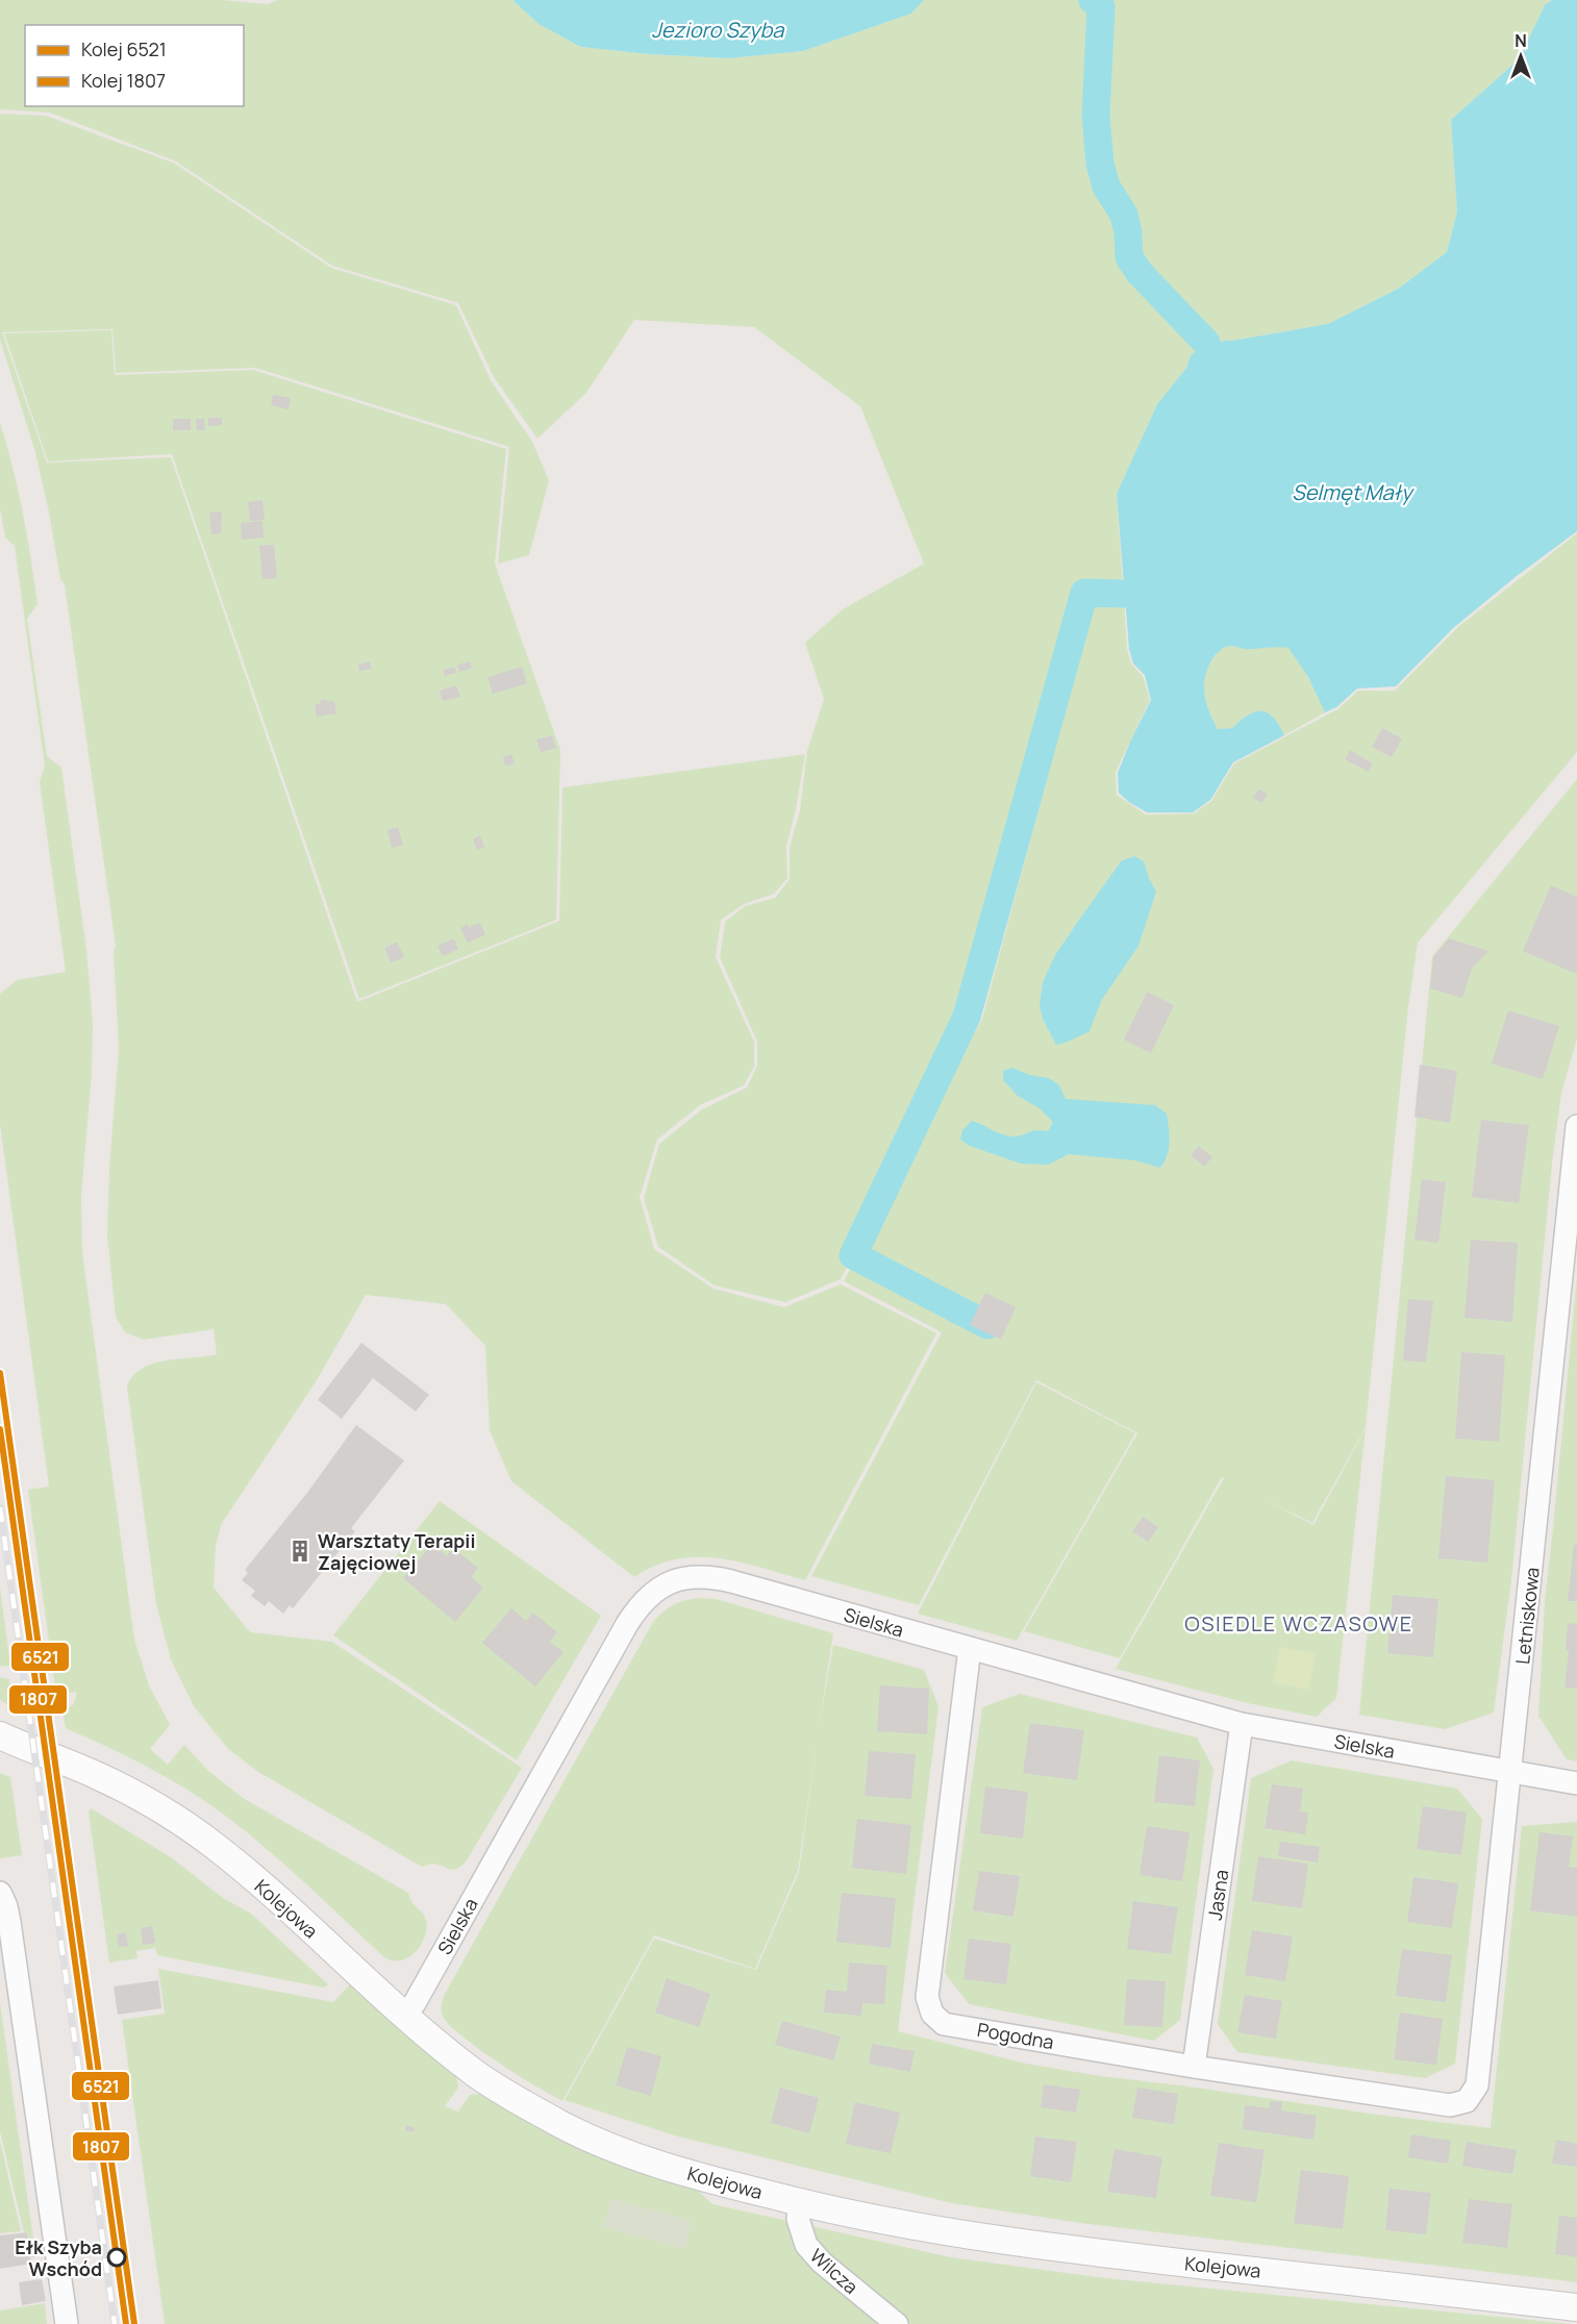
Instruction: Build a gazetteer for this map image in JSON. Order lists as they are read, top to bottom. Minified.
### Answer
{"streets":{"street":["Letniskowa","Sielska","Jasna","Kolejowa","Pogodna","Wilcza"]},"crossings":[["Letniskowa","Sielska"],["Letniskowa","Pogodna"],["Sielska","Jasna"],["Sielska","Kolejowa"],["Sielska","Pogodna"],["Jasna","Pogodna"],["Kolejowa","Wilcza"]],"districts":["OSIEDLE WCZASOWE"],"water":["Jezioro Szyba","Selmęt Mały"],"places":{"building":["Warsztaty Terapii Zajęciowej"],"other":["Ełk Szyba Wschód"]},"lines":["rail line 6521","rail line 1807"],"legend":["Kolej 6521","Kolej 1807"],"north":"top"}
